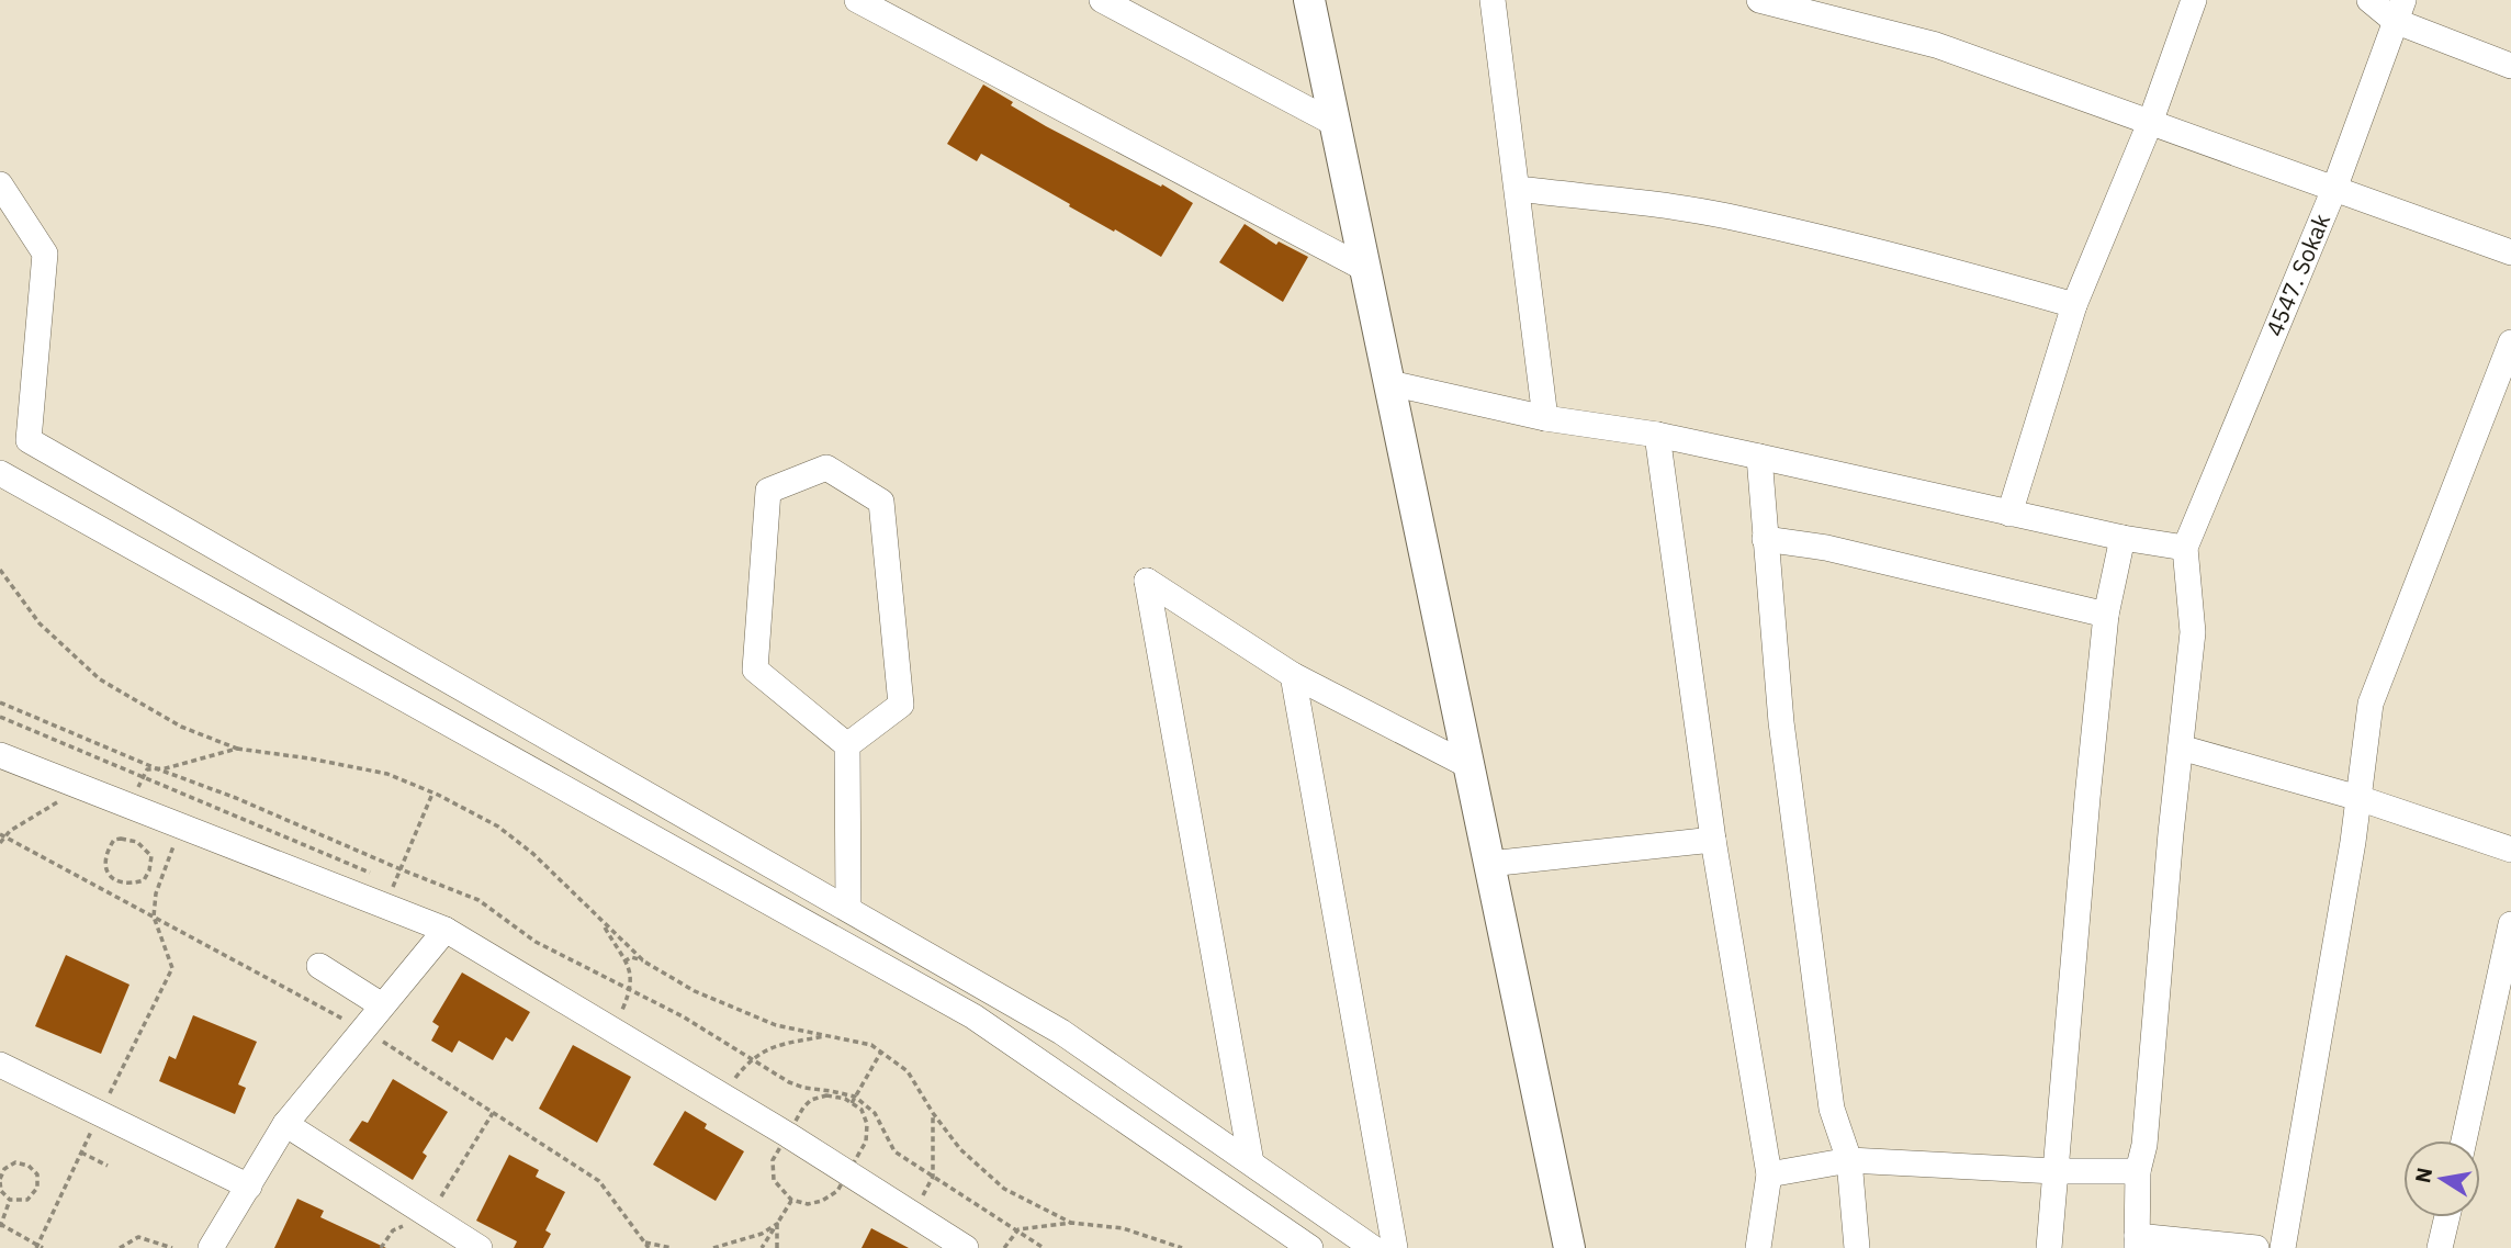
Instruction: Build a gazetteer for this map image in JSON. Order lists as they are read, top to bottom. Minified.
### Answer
{"streets":{"street":["4547. Sokak"]},"north":"left"}
